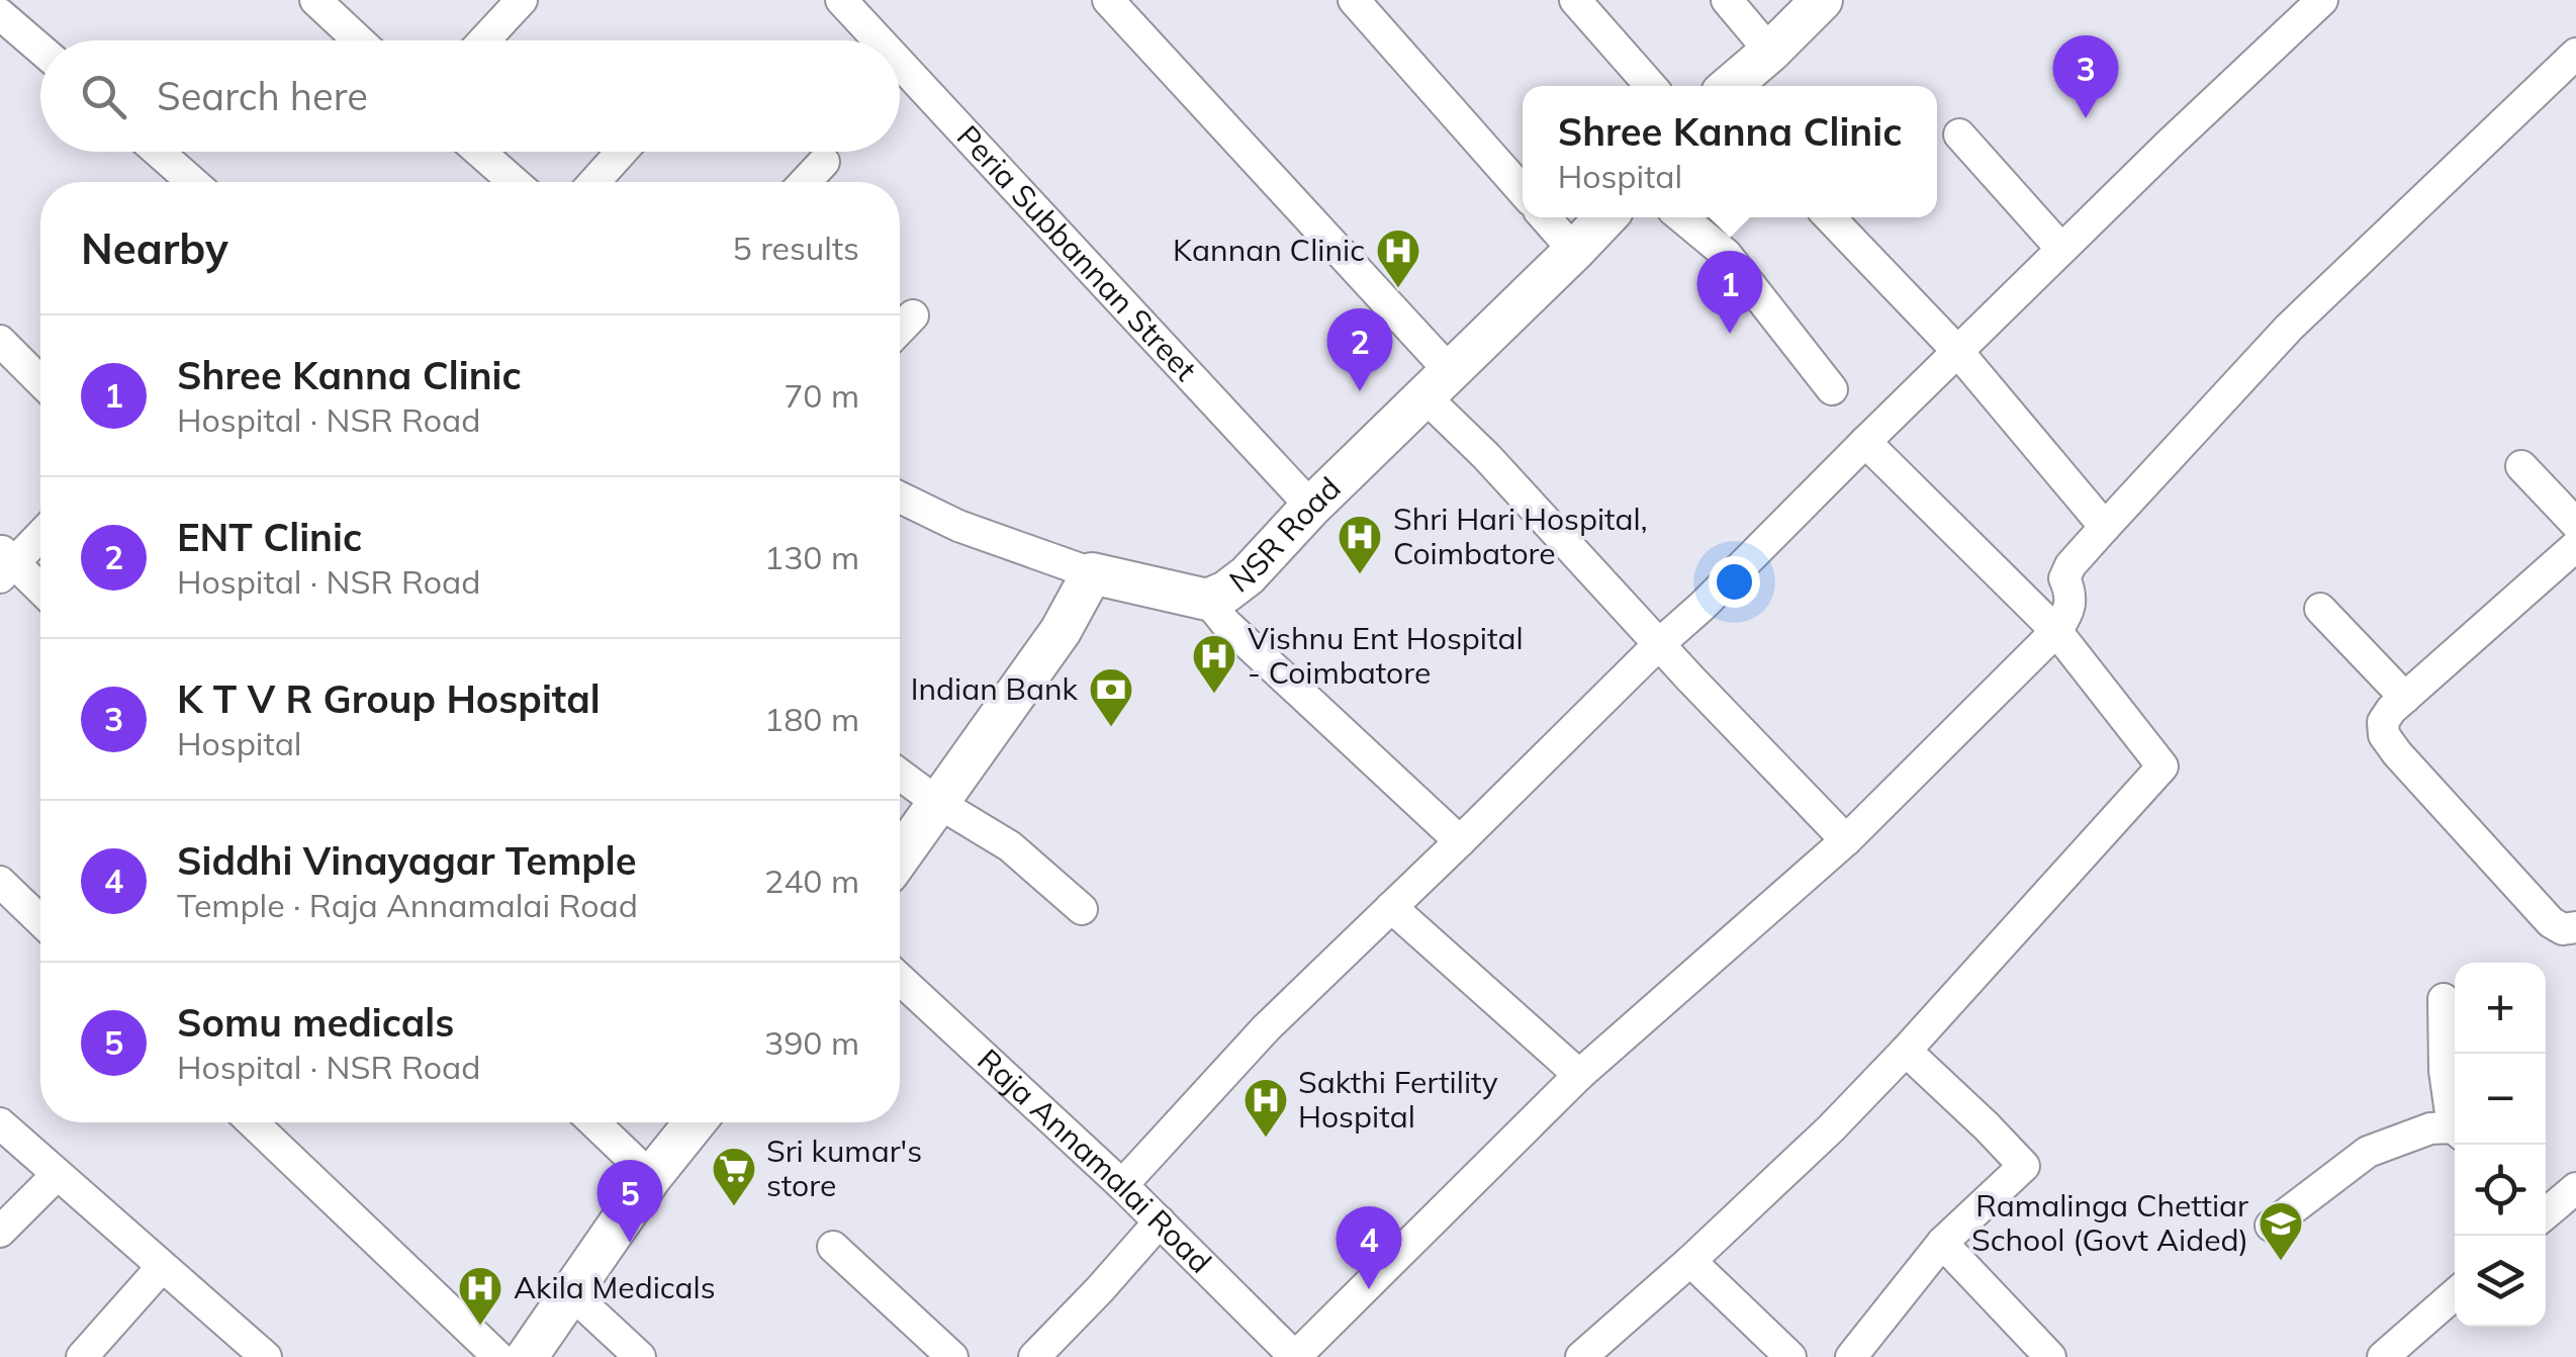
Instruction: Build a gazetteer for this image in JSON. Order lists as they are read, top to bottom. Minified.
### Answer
{"streets":{"main road":["NSR Road"],"street":["Peria Subbannan Street","Raja Annamalai Road"]},"crossings":[["Peria Subbannan Street","NSR Road"]],"places":{"hospital":["Kannan Clinic","Shri Hari Hospital, Coimbatore","Vishnu Ent Hospital - Coimbatore","Sakthi Fertility Hospital","Akila Medicals"],"bank":["Indian Bank"],"supermarket":["Sri kumar's store"],"school or university":["Ramalinga Chettiar School (Govt Aided)"]},"page":{"pins":["3","1","2","5","4"],"search":"Search here","popup":["Shree Kanna Clinic","Hospital"],"heading":["Nearby","5 results"],"list":[{"mark":"1","name":"Shree Kanna Clinic","note":"Hospital · NSR Road","value":"70 m"},{"mark":"2","name":"ENT Clinic","note":"Hospital · NSR Road","value":"130 m"},{"mark":"3","name":"K T V R Group Hospital","note":"Hospital","value":"180 m"},{"mark":"4","name":"Siddhi Vinayagar Temple","note":"Temple · Raja Annamalai Road","value":"240 m"},{"mark":"5","name":"Somu medicals","note":"Hospital · NSR Road","value":"390 m"}],"map_buttons":["+","−"]}}
